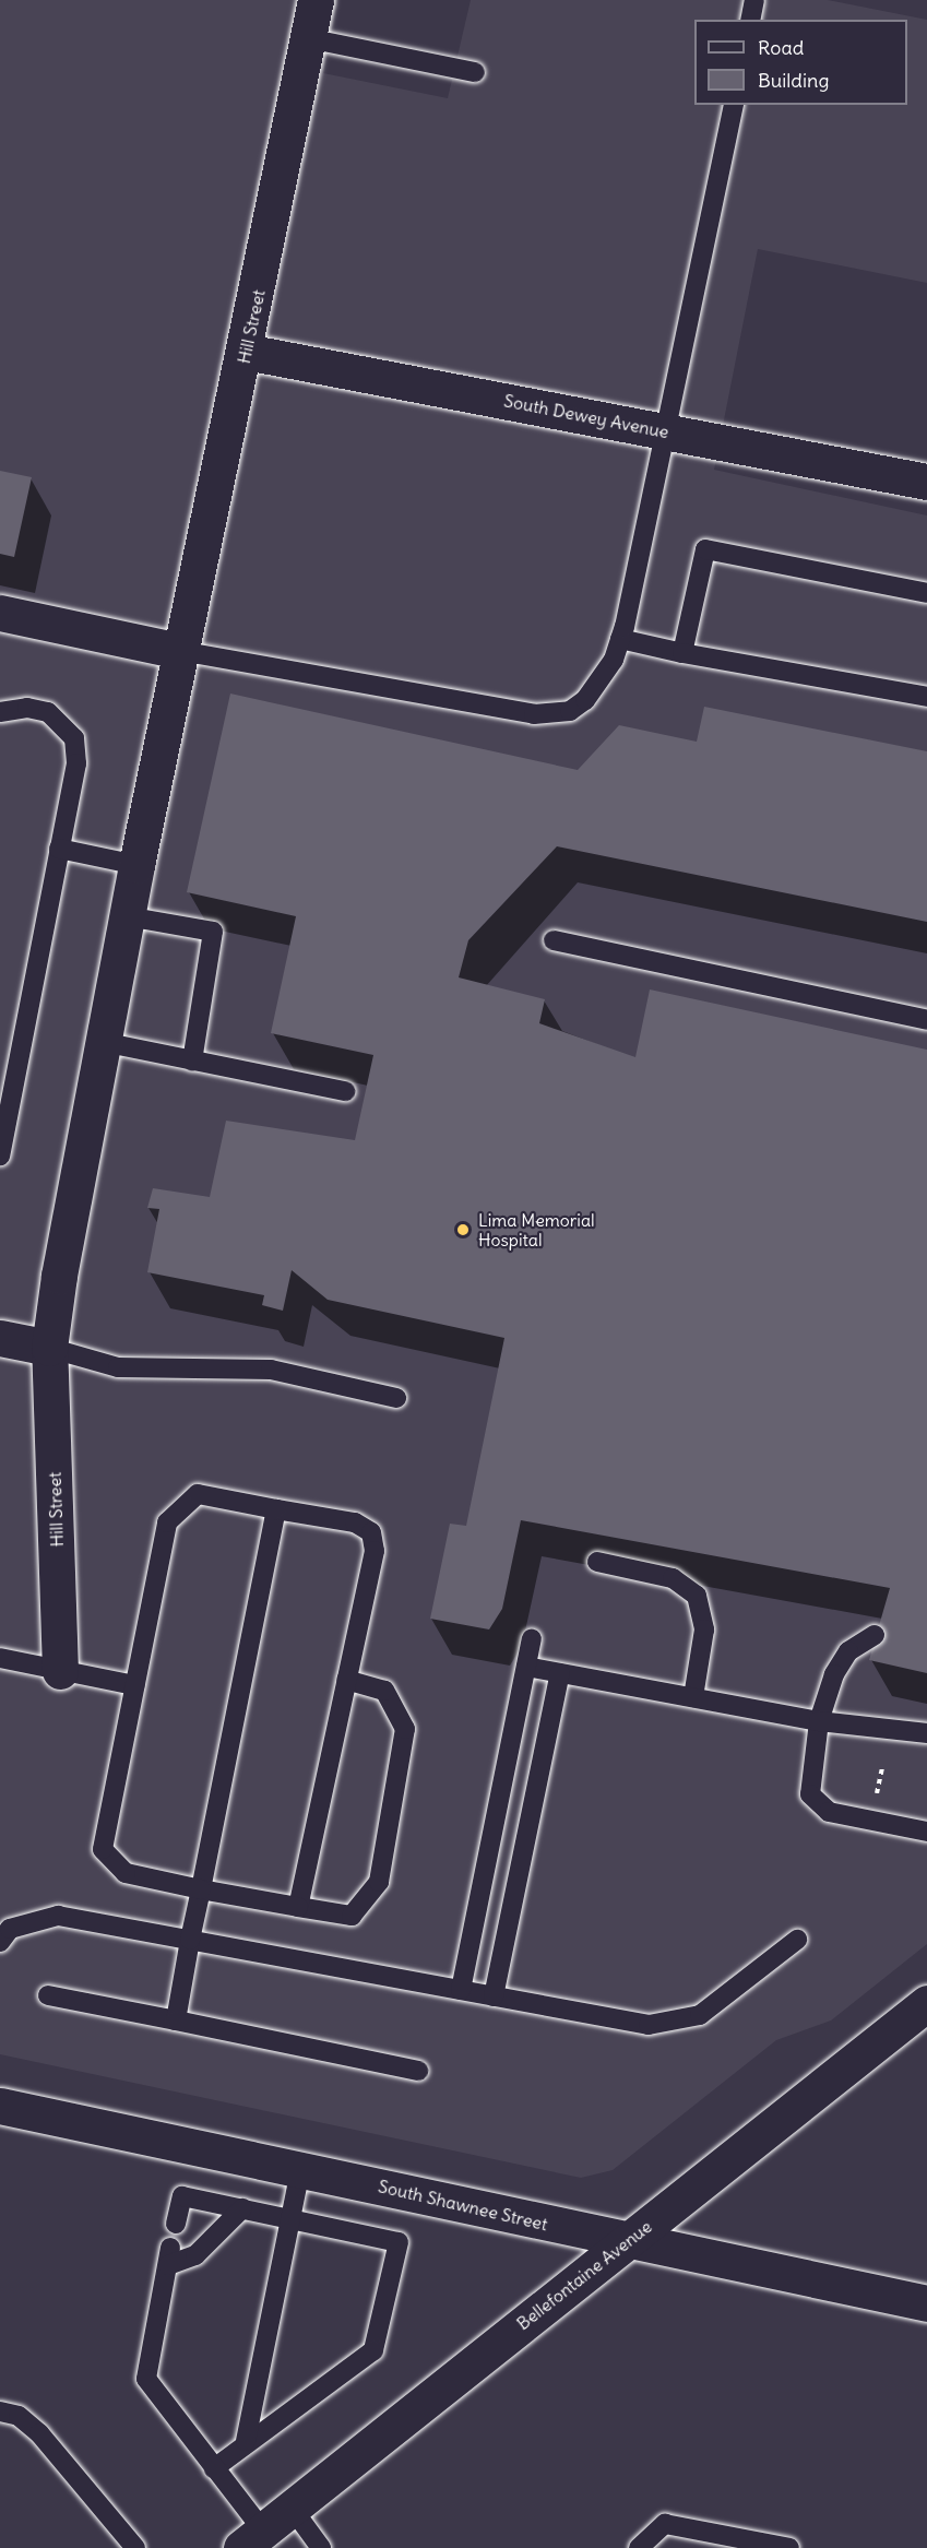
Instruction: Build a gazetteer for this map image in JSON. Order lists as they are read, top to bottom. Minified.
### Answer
{"streets":{"street":["Hill Street","South Dewey Avenue","South Shawnee Street","Bellefontaine Avenue"]},"crossings":[["Hill Street","South Dewey Avenue"],["South Shawnee Street","Bellefontaine Avenue"]],"places":["Lima Memorial Hospital"],"legend":["Road","Building"]}
